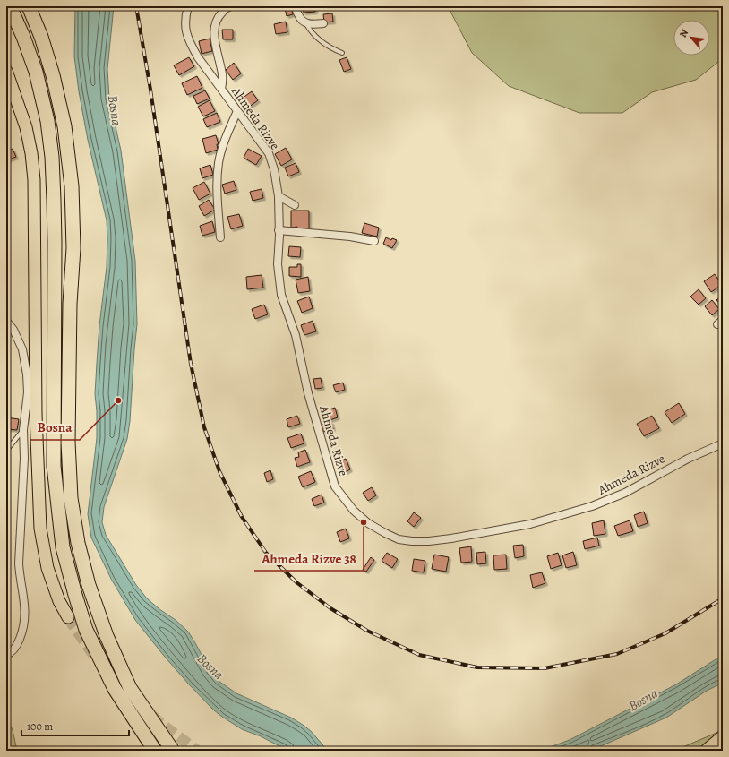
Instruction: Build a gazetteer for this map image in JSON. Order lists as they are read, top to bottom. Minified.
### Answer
{"streets":{"street":["Ahmeda Rizve"]},"water":["Bosna"],"places":["Bosna","Ahmeda Rizve 38"],"scale_bar":"100 m","north":"top left"}
